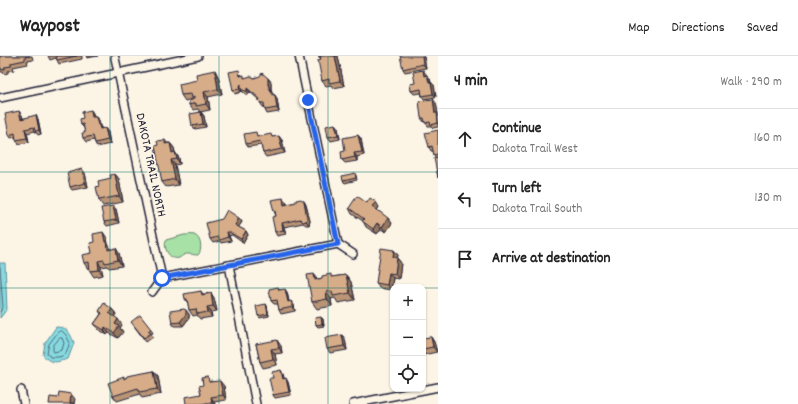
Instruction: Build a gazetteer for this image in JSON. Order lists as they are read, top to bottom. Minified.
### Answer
{"streets":{"street":["DAKOTA TRAIL NORTH"]},"page":{"header":"Waypost","nav":["Map","Directions","Saved"],"heading":["4 min","Walk · 290 m"],"list":[["Continue","Dakota Trail West","160 m"],["Turn left","Dakota Trail South","130 m"],"Arrive at destination"],"map_buttons":["+","−"]}}
